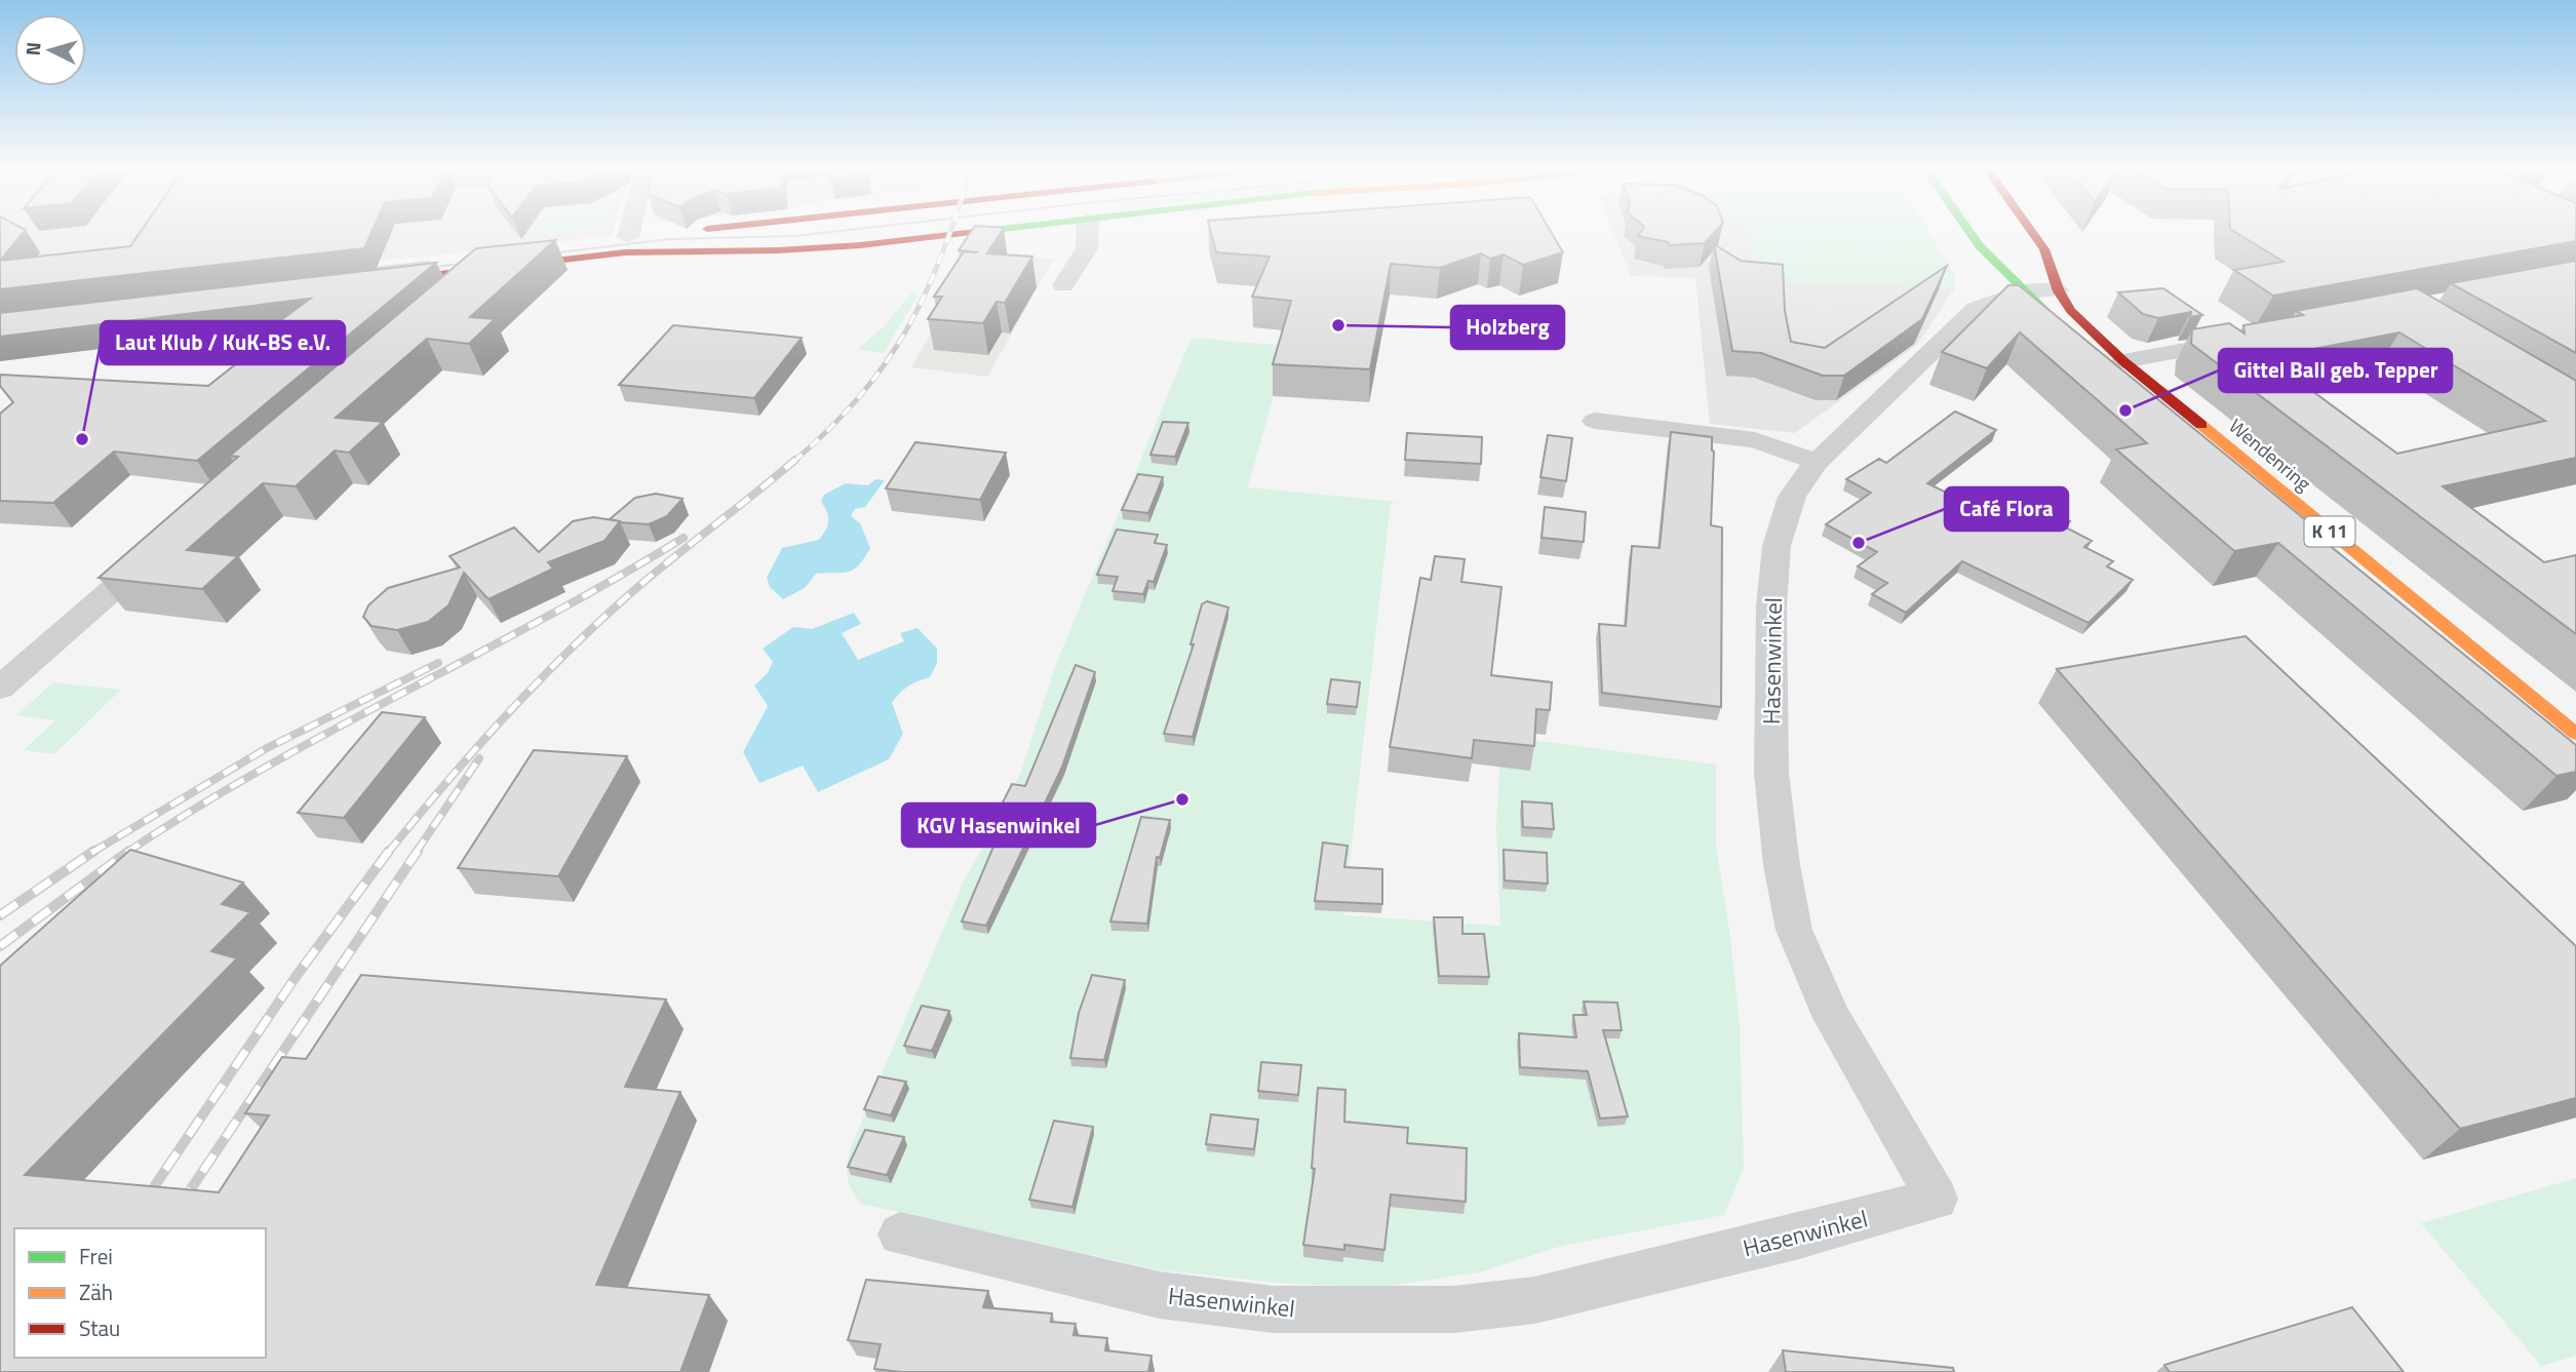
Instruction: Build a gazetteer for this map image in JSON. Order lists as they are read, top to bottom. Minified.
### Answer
{"streets":{"main road":["Wendenring","K 11"],"street":["Hasenwinkel"]},"crossings":[["Wendenring","Hasenwinkel"]],"places":["Holzberg","Gittel Ball geb. Tepper","Laut Klub / KuK-BS e.V.","Café Flora","KGV Hasenwinkel"],"legend":["Frei","Zäh","Stau"],"north":"left"}
